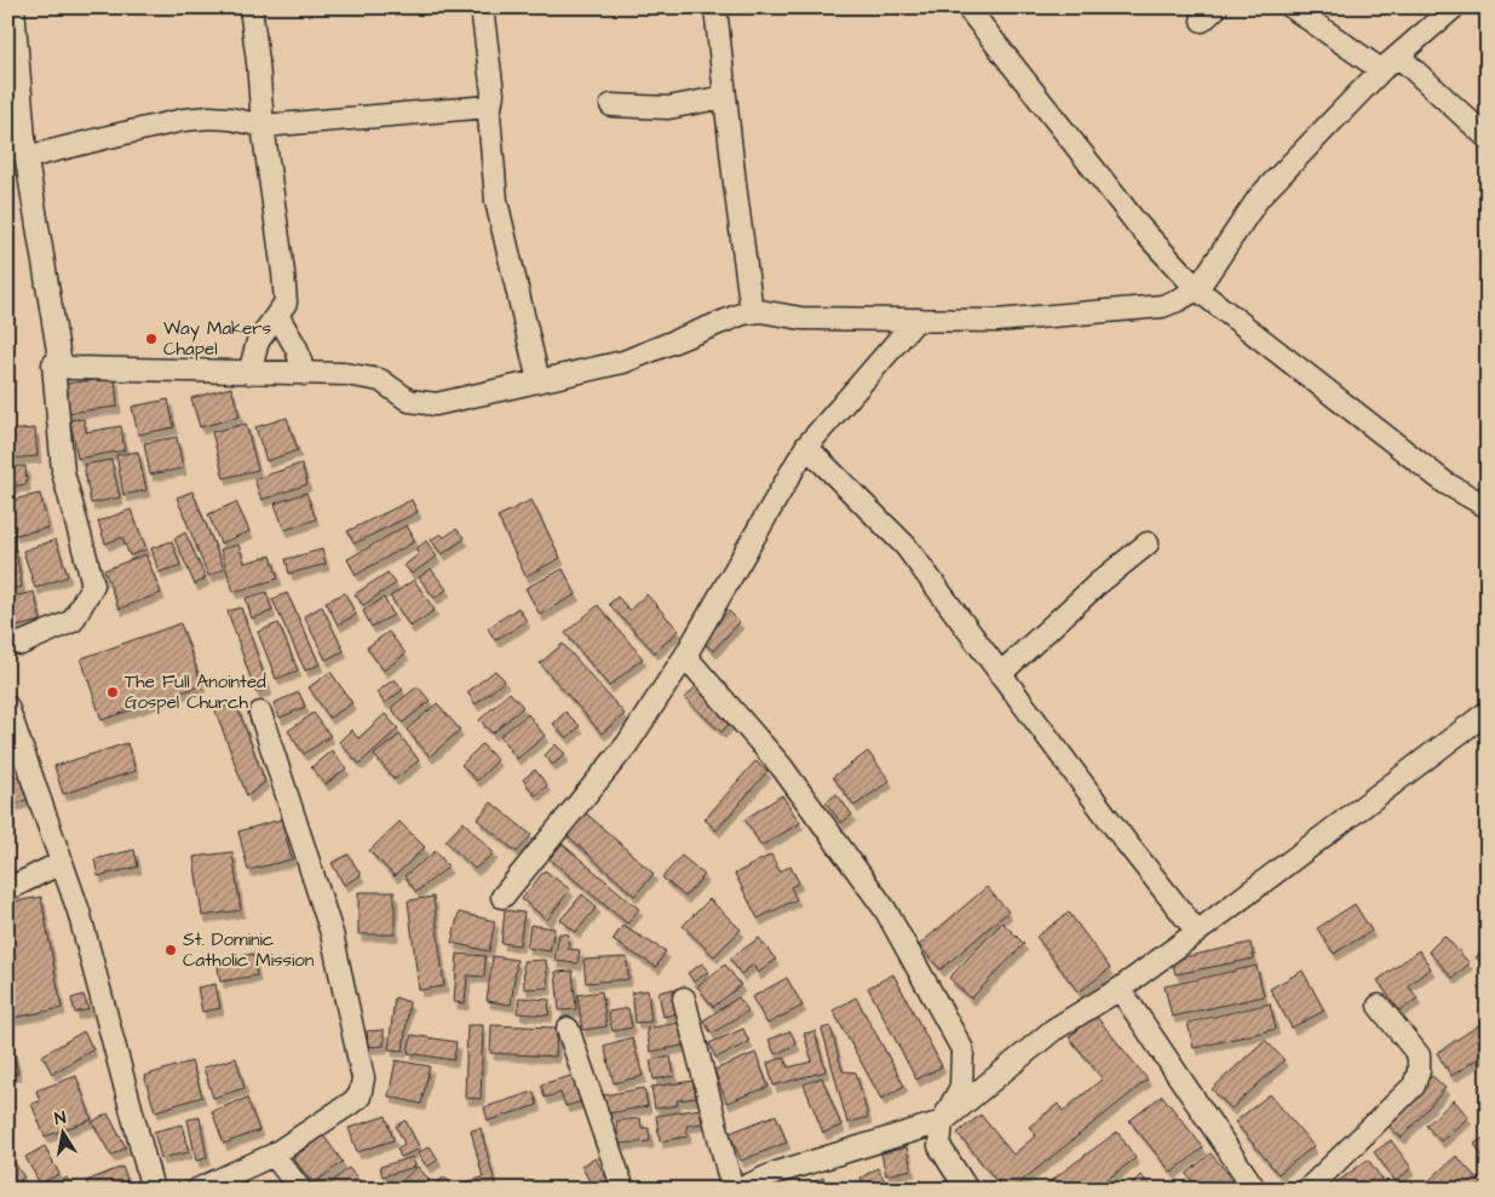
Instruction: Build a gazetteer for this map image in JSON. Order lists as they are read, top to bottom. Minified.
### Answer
{"places":["Way Makers Chapel","The Full Anointed Gospel Church","St. Dominic Catholic Mission"],"north":"top"}
